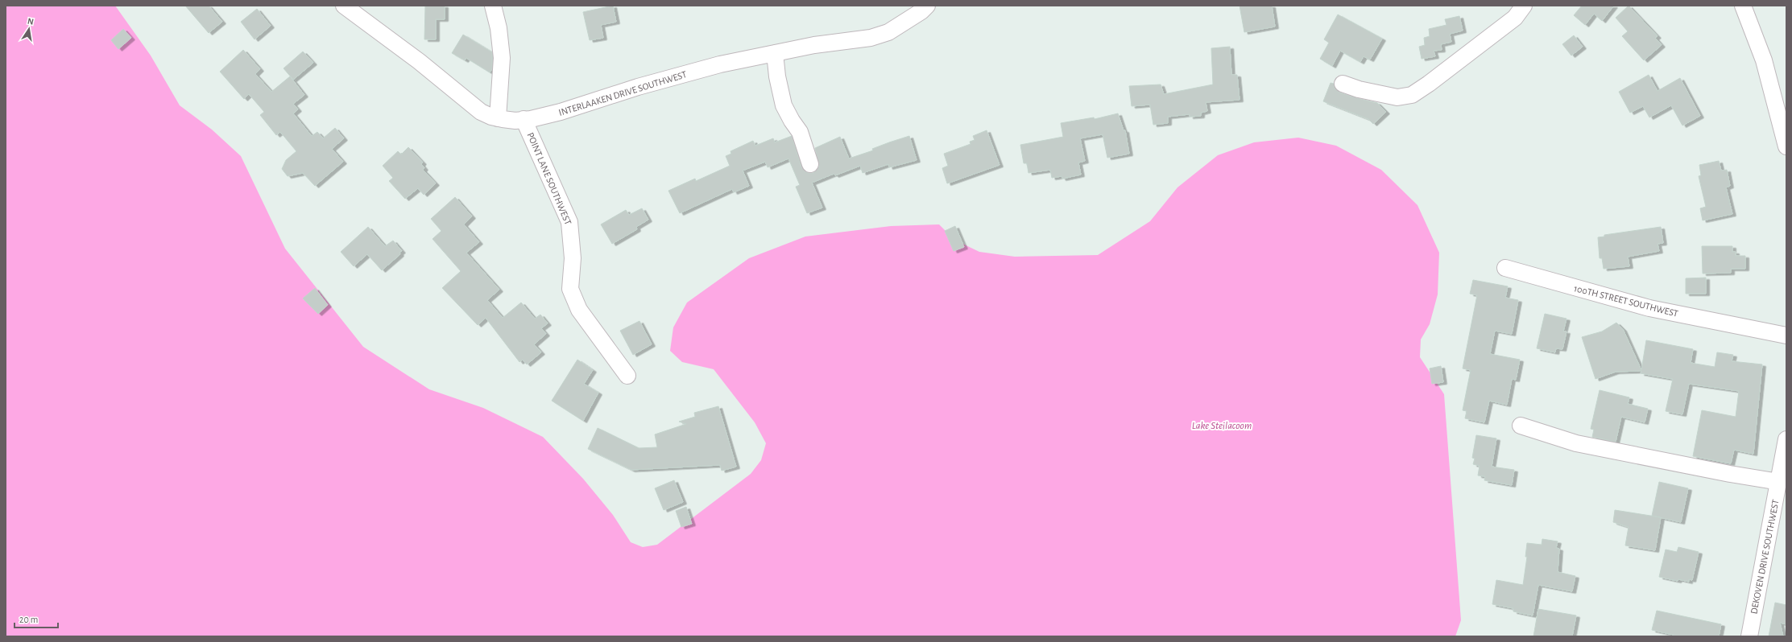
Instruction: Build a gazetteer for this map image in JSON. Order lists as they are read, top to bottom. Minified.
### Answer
{"streets":{"street":["INTERLAAKEN DRIVE SOUTHWEST","POINT LANE SOUTHWEST","100TH STREET SOUTHWEST","DEKOVEN DRIVE SOUTHWEST"]},"crossings":[["INTERLAAKEN DRIVE SOUTHWEST","POINT LANE SOUTHWEST"]],"water":["Lake Steilacoom"],"scale_bar":"20 m","north":"top"}
